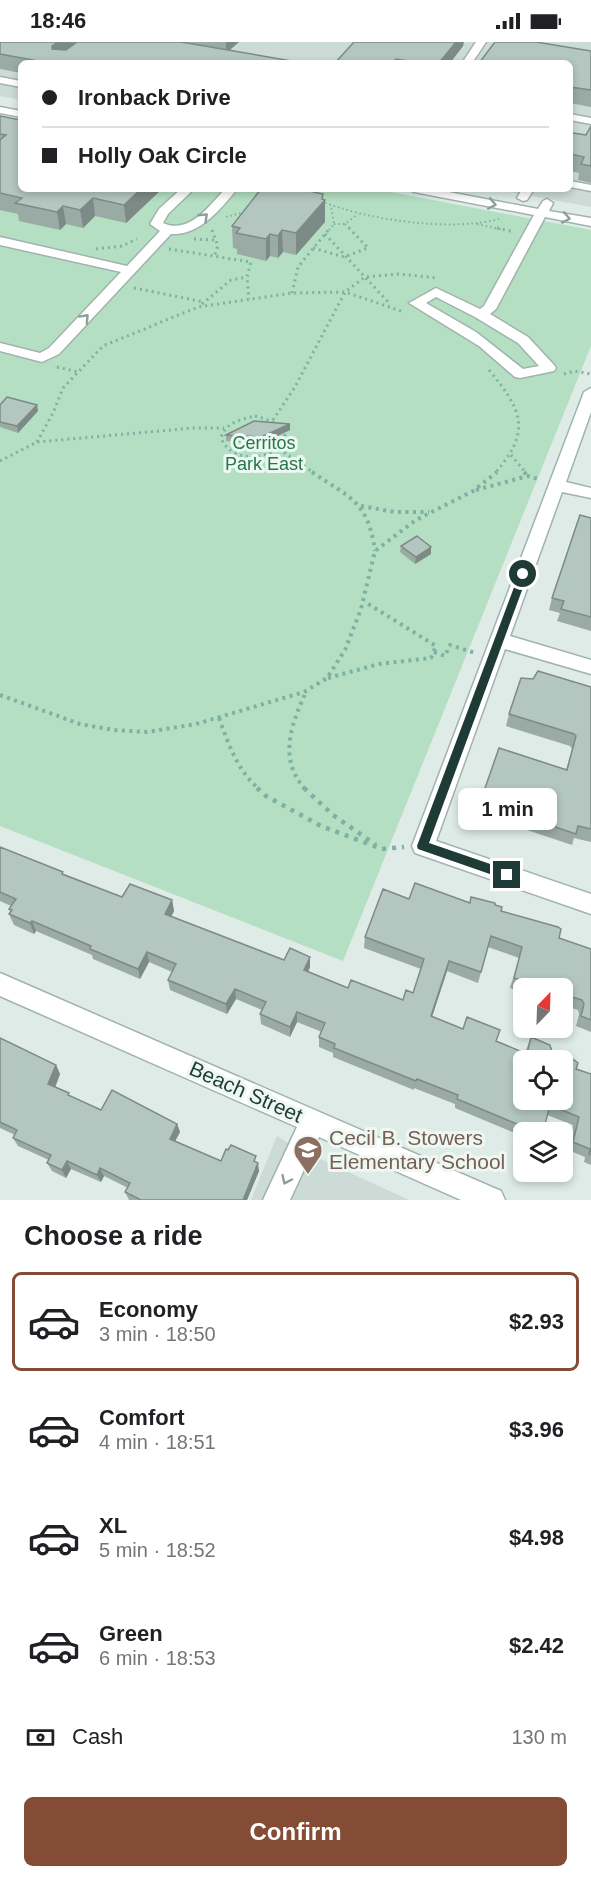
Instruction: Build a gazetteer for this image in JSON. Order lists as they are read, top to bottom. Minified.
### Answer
{"streets":{"street":["Beach Street"]},"parks":["Cerritos Park East"],"places":{"school or university":["Cecil B. Stowers Elementary School"]},"north":"top right","page":{"status":"18:46","banner":["Ironback Drive","Holly Oak Circle"],"bubble":"1 min","heading":"Choose a ride","list":[{"name":"Economy","note":"3 min · 18:50","value":"$2.93"},{"name":"Comfort","note":"4 min · 18:51","value":"$3.96"},{"name":"XL","note":"5 min · 18:52","value":"$4.98"},{"name":"Green","note":"6 min · 18:53","value":"$2.42"}],"pay":["Cash","130 m"],"buttons":"Confirm"}}
